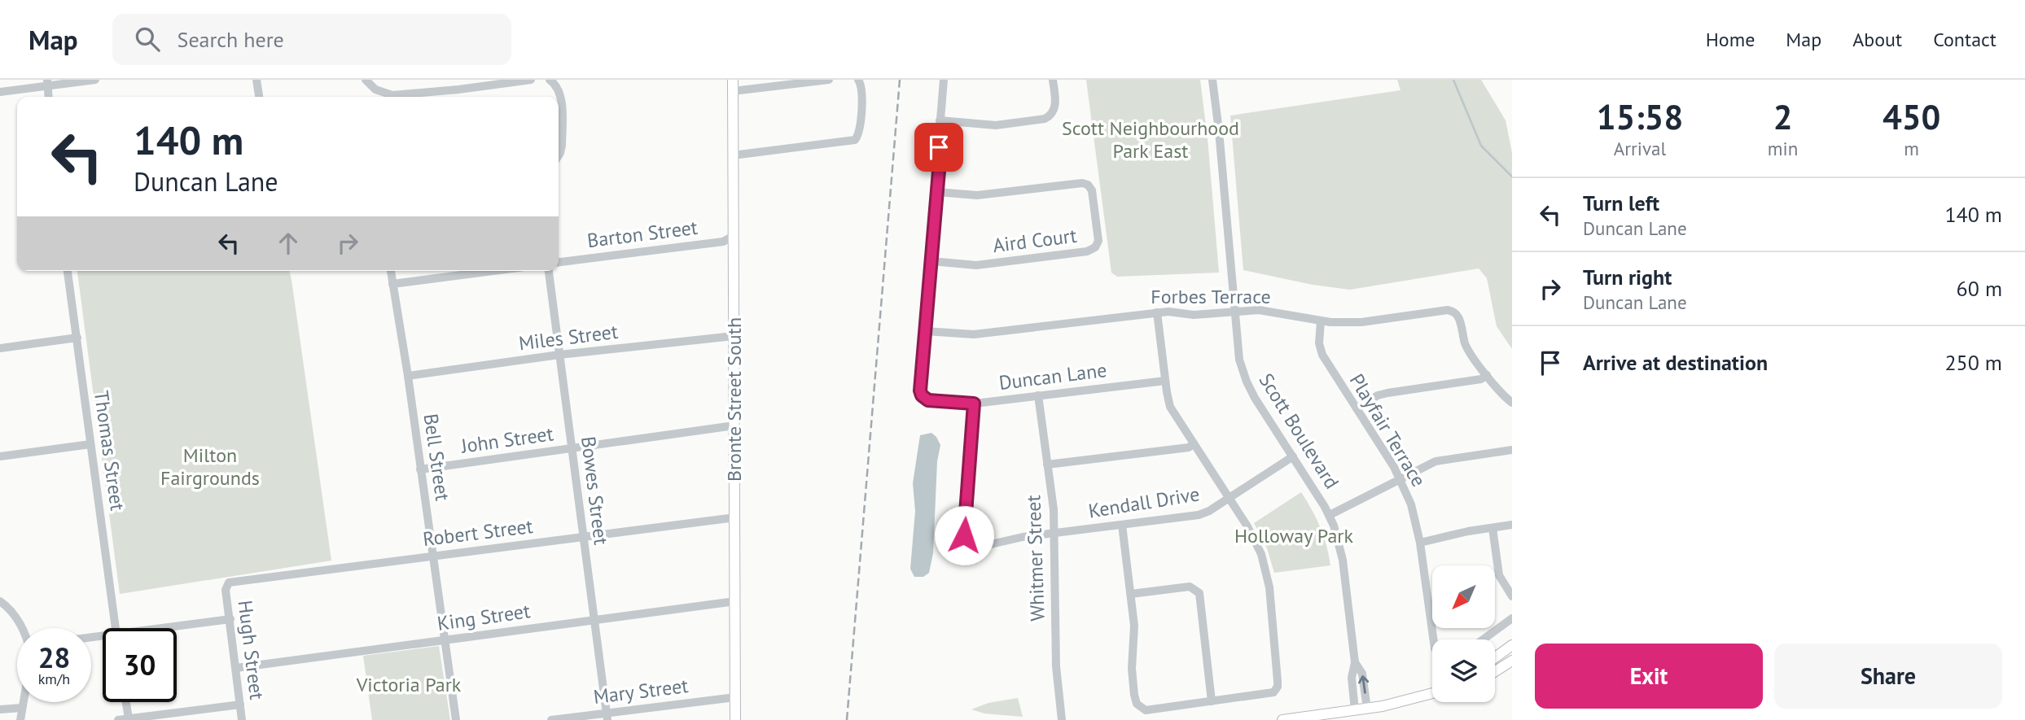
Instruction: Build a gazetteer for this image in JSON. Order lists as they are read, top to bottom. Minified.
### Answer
{"streets":{"main road":["Bronte Street South"],"street":["Barton Street","Aird Court","Forbes Terrace","Miles Street","Duncan Lane","Playfair Terrace","Scott Boulevard","John Street","Thomas Street","Bell Street","Bowes Street","Kendall Drive","Robert Street","Whitmer Street","King Street","Hugh Street","Mary Street"]},"crossings":[["Barton Street","Bronte Street South"],["Aird Court","Duncan Lane"],["Forbes Terrace","Duncan Lane"],["Forbes Terrace","Playfair Terrace"],["Forbes Terrace","Scott Boulevard"],["Miles Street","Bronte Street South"],["Miles Street","Bell Street"],["Miles Street","Bowes Street"],["Duncan Lane","Kendall Drive"],["Duncan Lane","Whitmer Street"],["Bronte Street South","John Street"],["Bronte Street South","Robert Street"],["Bronte Street South","King Street"],["Bronte Street South","Mary Street"],["Scott Boulevard","Kendall Drive"],["John Street","Bell Street"],["John Street","Bowes Street"],["Bell Street","Robert Street"],["Bell Street","King Street"],["Bowes Street","Robert Street"],["Bowes Street","King Street"],["Bowes Street","Mary Street"],["Kendall Drive","Whitmer Street"],["Robert Street","Hugh Street"],["King Street","Hugh Street"]],"parks":["Scott Neighbourhood Park East","Milton Fairgrounds","Holloway Park","Victoria Park"],"north":"bottom left","page":{"header":"Map","search":"Search here","nav":["Home","Map","About","Contact"],"eta":["15:58","Arrival","2","min","450","m"],"turn":["140 m","Duncan Lane"],"list":[{"name":"Turn left","note":"Duncan Lane","value":"140 m"},{"name":"Turn right","note":"Duncan Lane","value":"60 m"},{"name":"Arrive at destination","value":"250 m"}],"speed":"28 km/h","limit":"30","buttons":["Exit","Share"]}}
